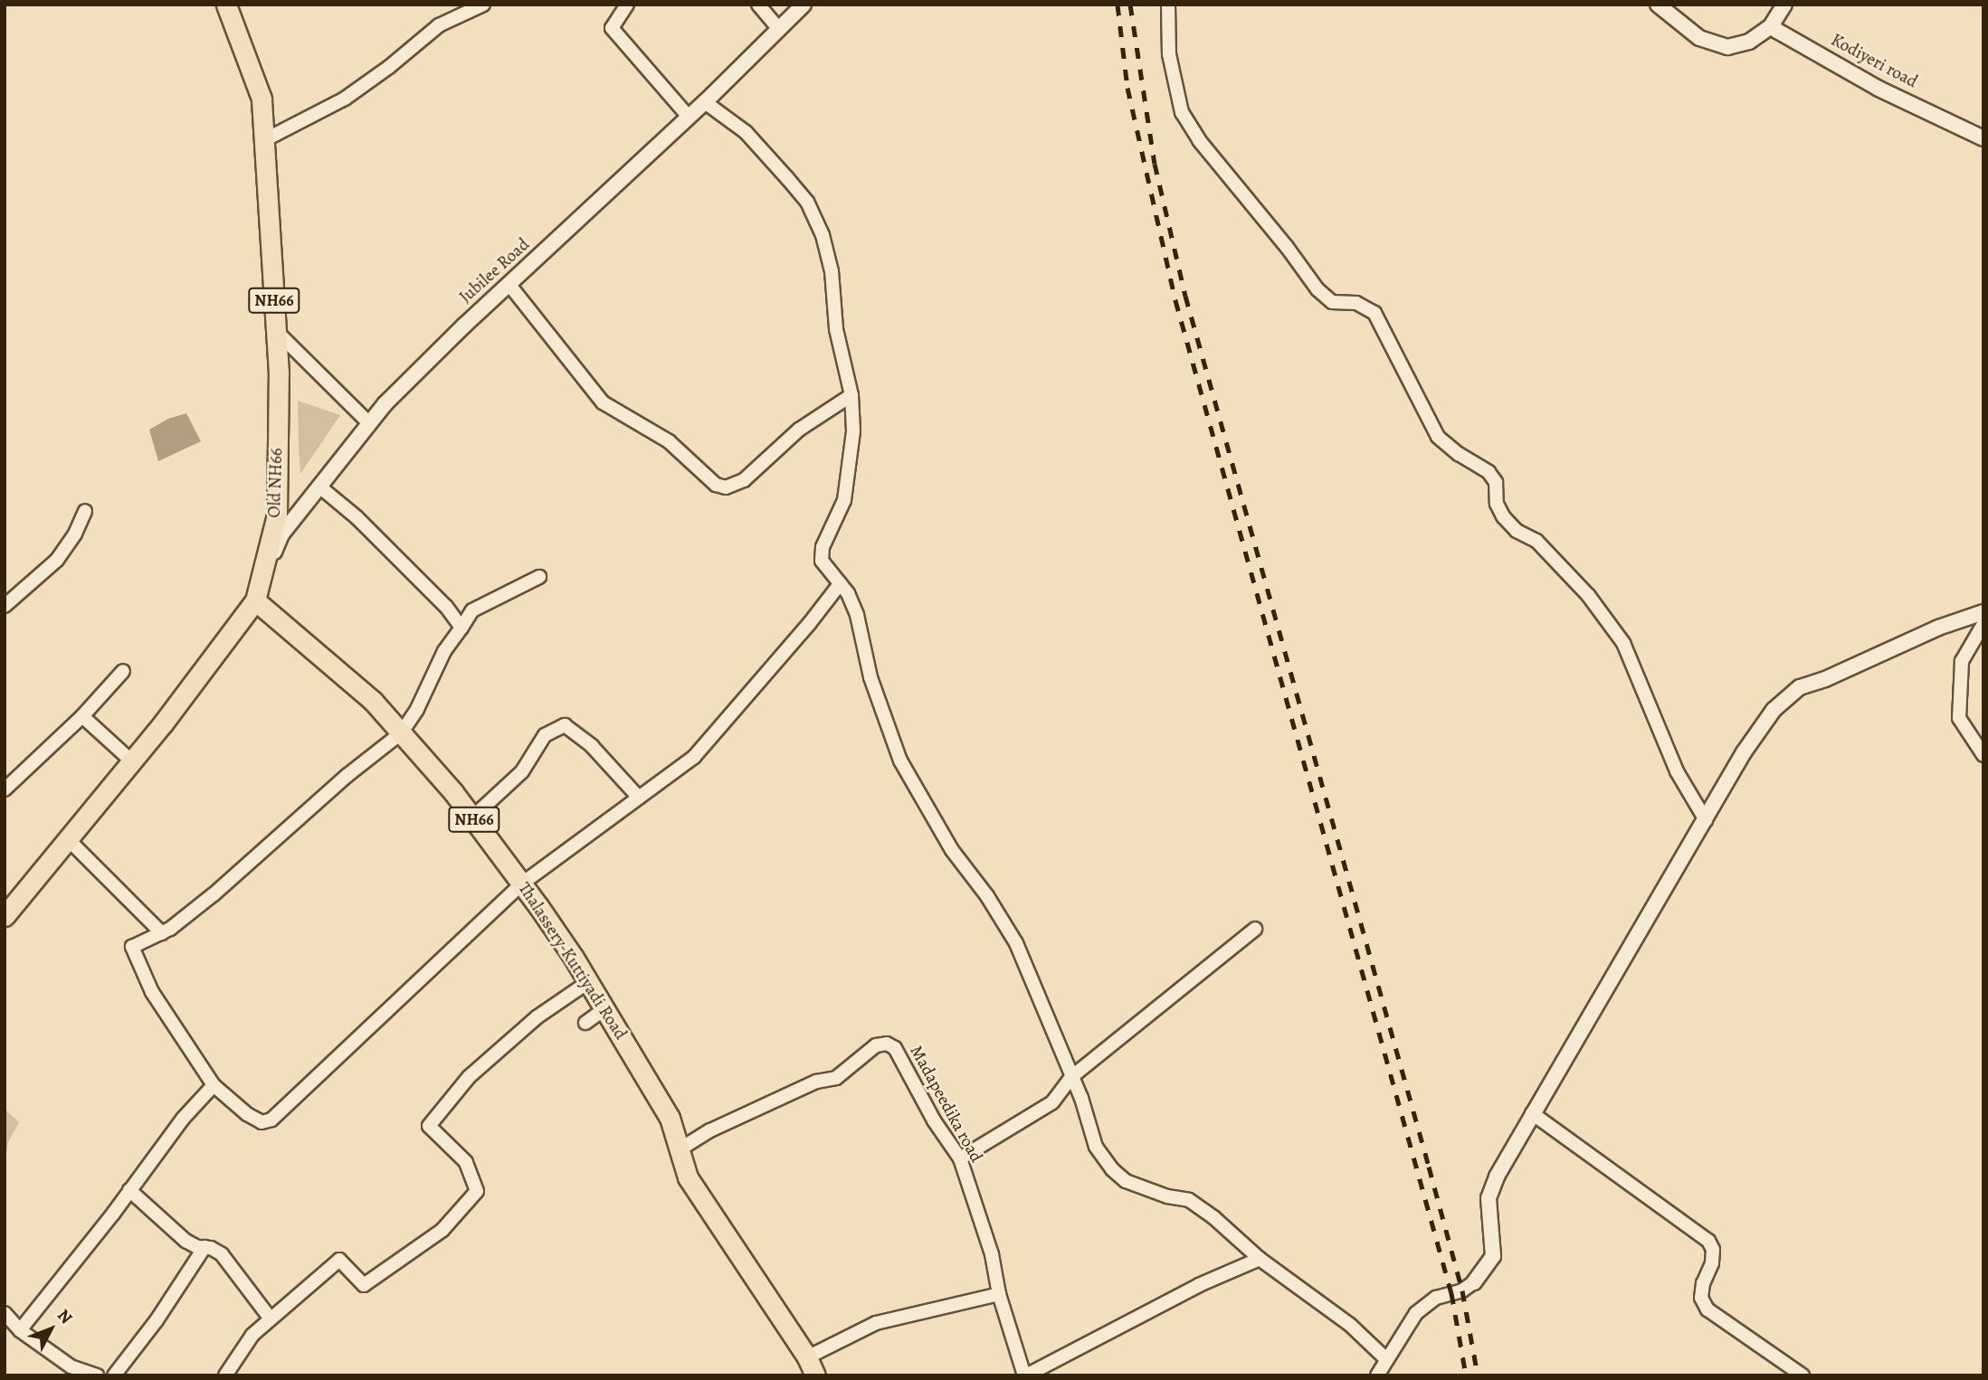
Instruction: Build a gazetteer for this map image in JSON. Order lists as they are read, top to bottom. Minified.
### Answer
{"streets":{"main road":["NH66","Old NH66","Thalassery-Kuttiyadi Road"],"street":["Kodiyeri road","Jubilee Road","Madapeedika road"]},"crossings":[["Jubilee Road","Old NH66"],["Jubilee Road","Thalassery-Kuttiyadi Road"],["Old NH66","Thalassery-Kuttiyadi Road"],["Thalassery-Kuttiyadi Road","Madapeedika road"]],"north":"top right"}
